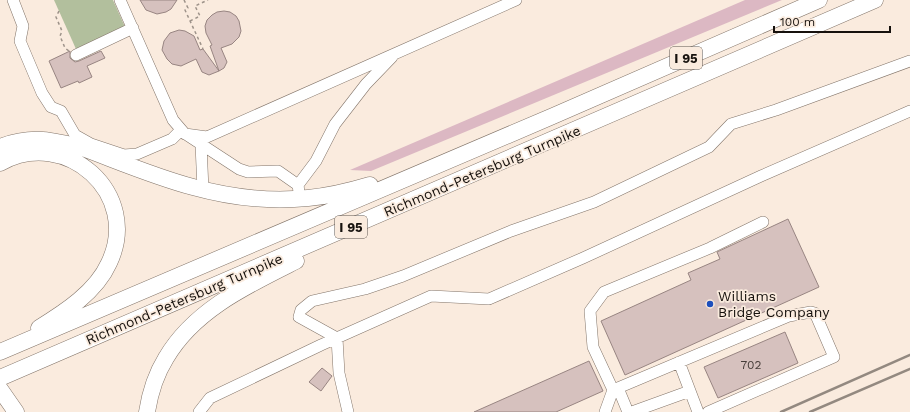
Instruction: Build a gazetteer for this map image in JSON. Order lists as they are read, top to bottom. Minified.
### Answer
{"streets":{"highway":["I 95","Richmond-Petersburg Turnpike"]},"places":["Williams Bridge Company"],"house_numbers":["702"],"scale_bar":"100 m"}
